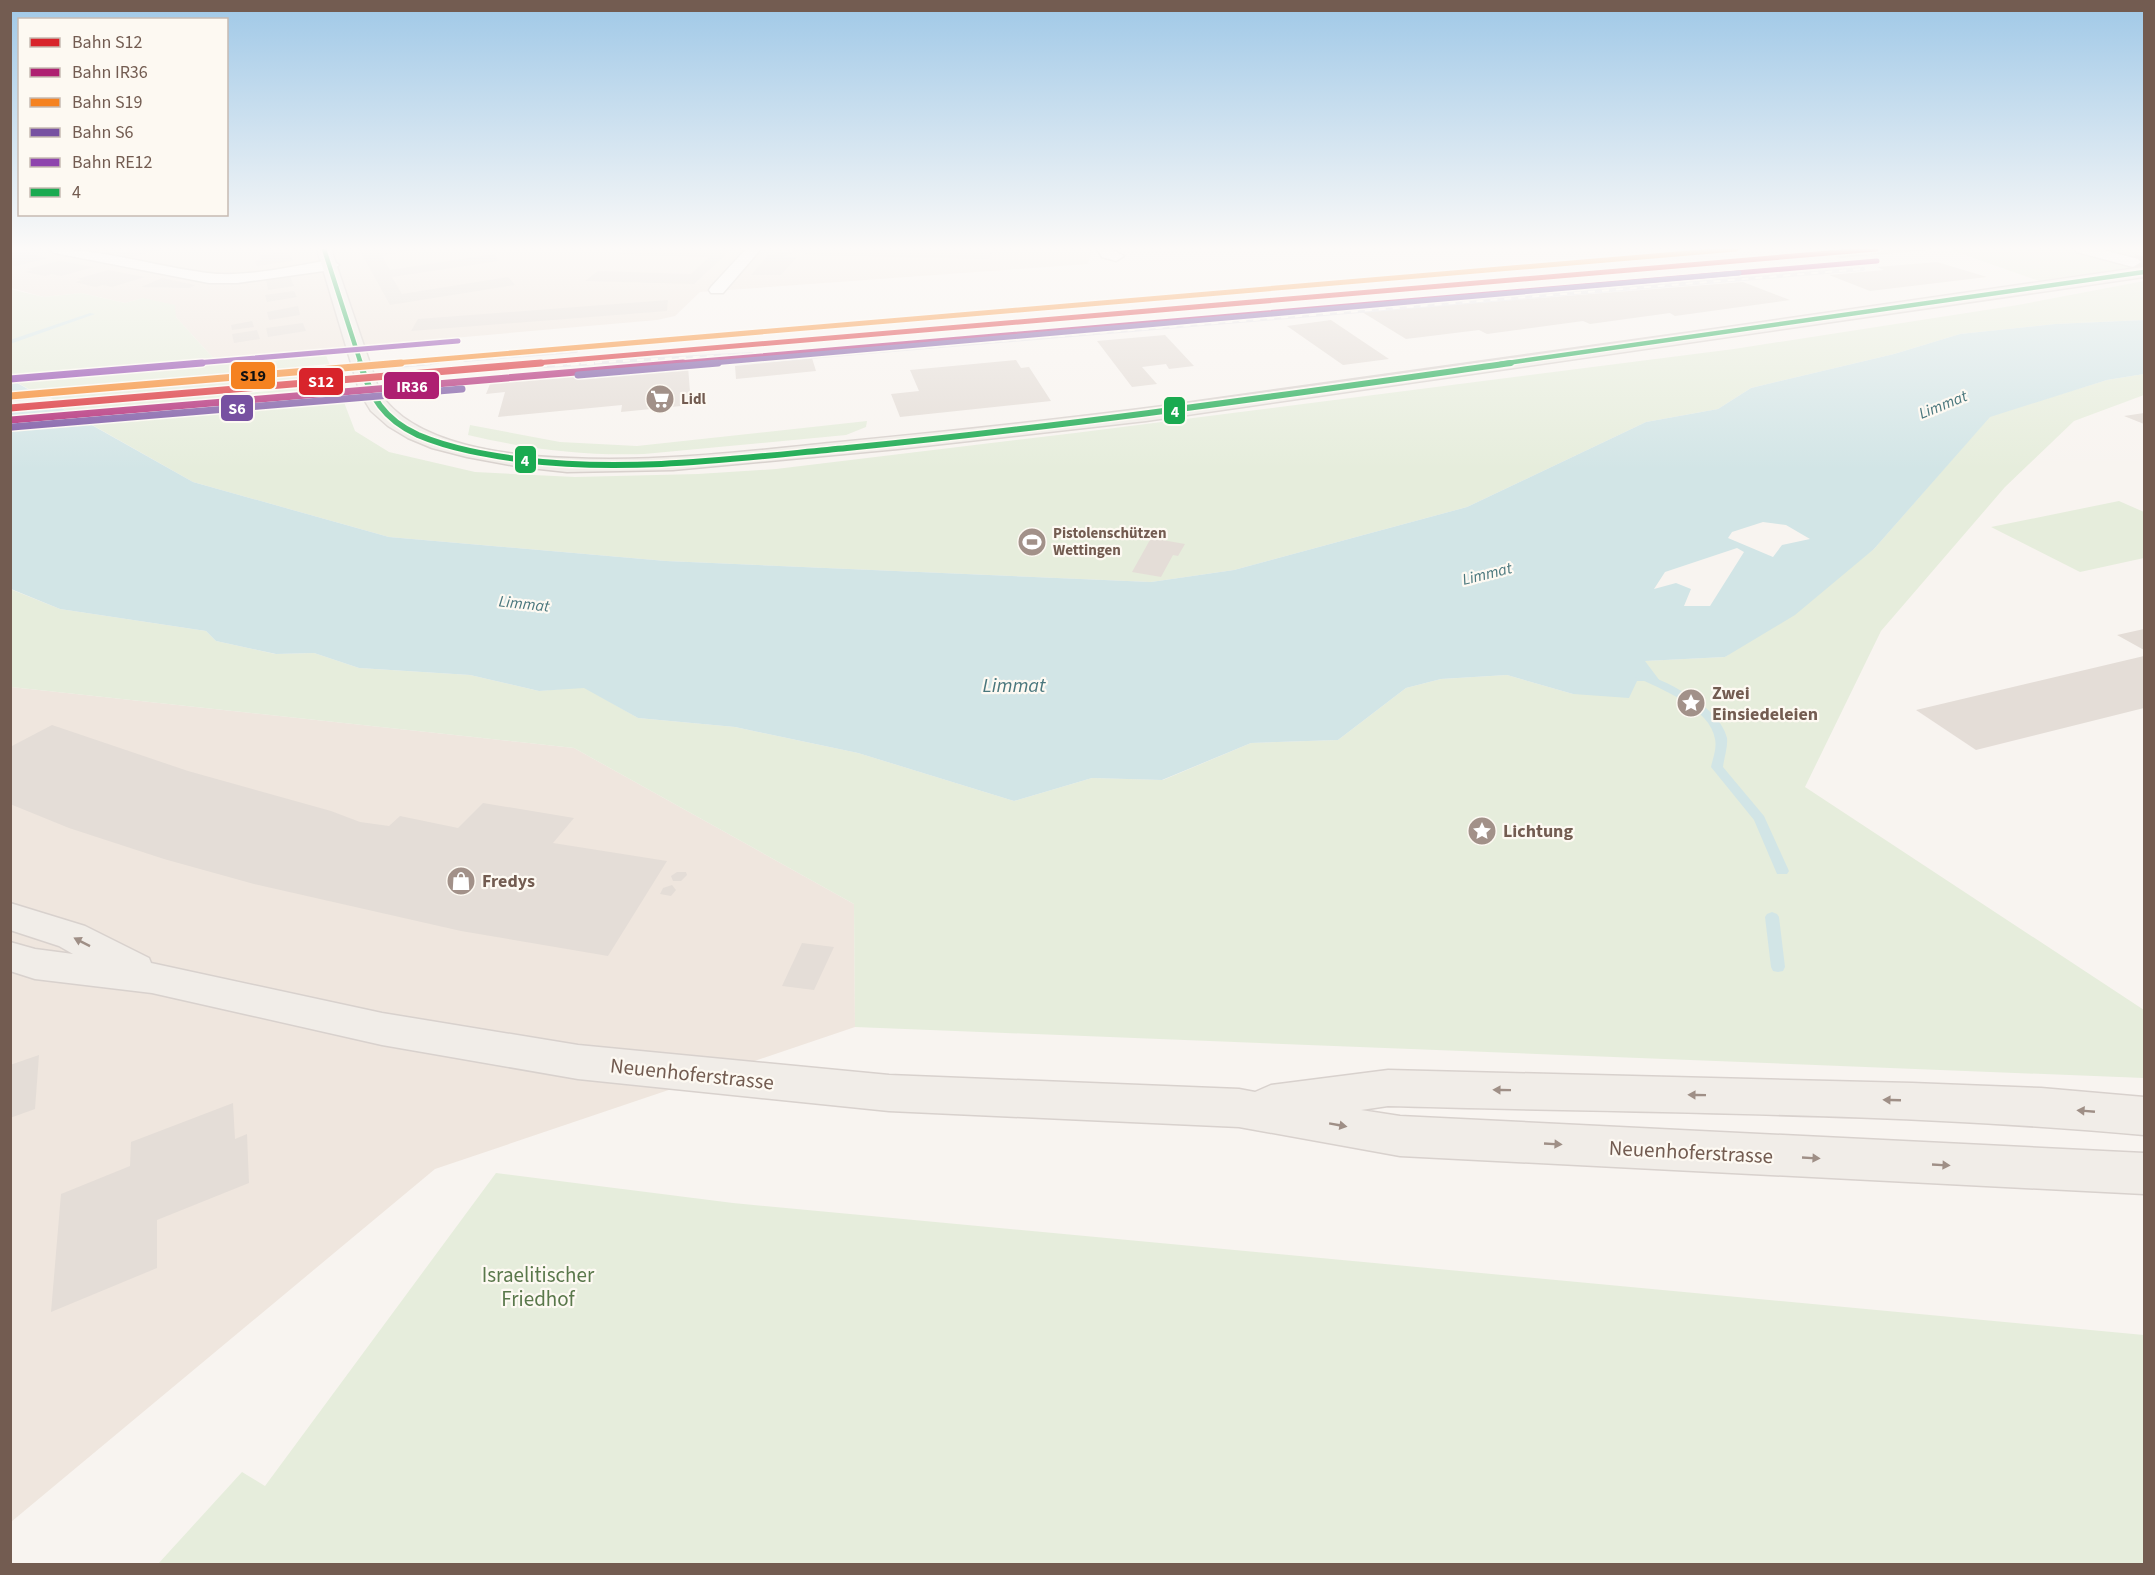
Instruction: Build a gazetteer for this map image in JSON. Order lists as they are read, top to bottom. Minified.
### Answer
{"streets":{"main road":["Neuenhoferstrasse"]},"water":["Limmat"],"parks":["Israelitischer Friedhof"],"places":{"supermarket":["Lidl"],"sports":["Pistolenschützen Wettingen"],"place":["Zwei Einsiedeleien","Lichtung"],"shop":["Fredys"]},"lines":["rail line S12","rail line IR36","rail line S19","rail line S6","transit line 4","rail line RE12"],"legend":["Bahn S12","Bahn IR36","Bahn S19","Bahn S6","Bahn RE12","4"]}
